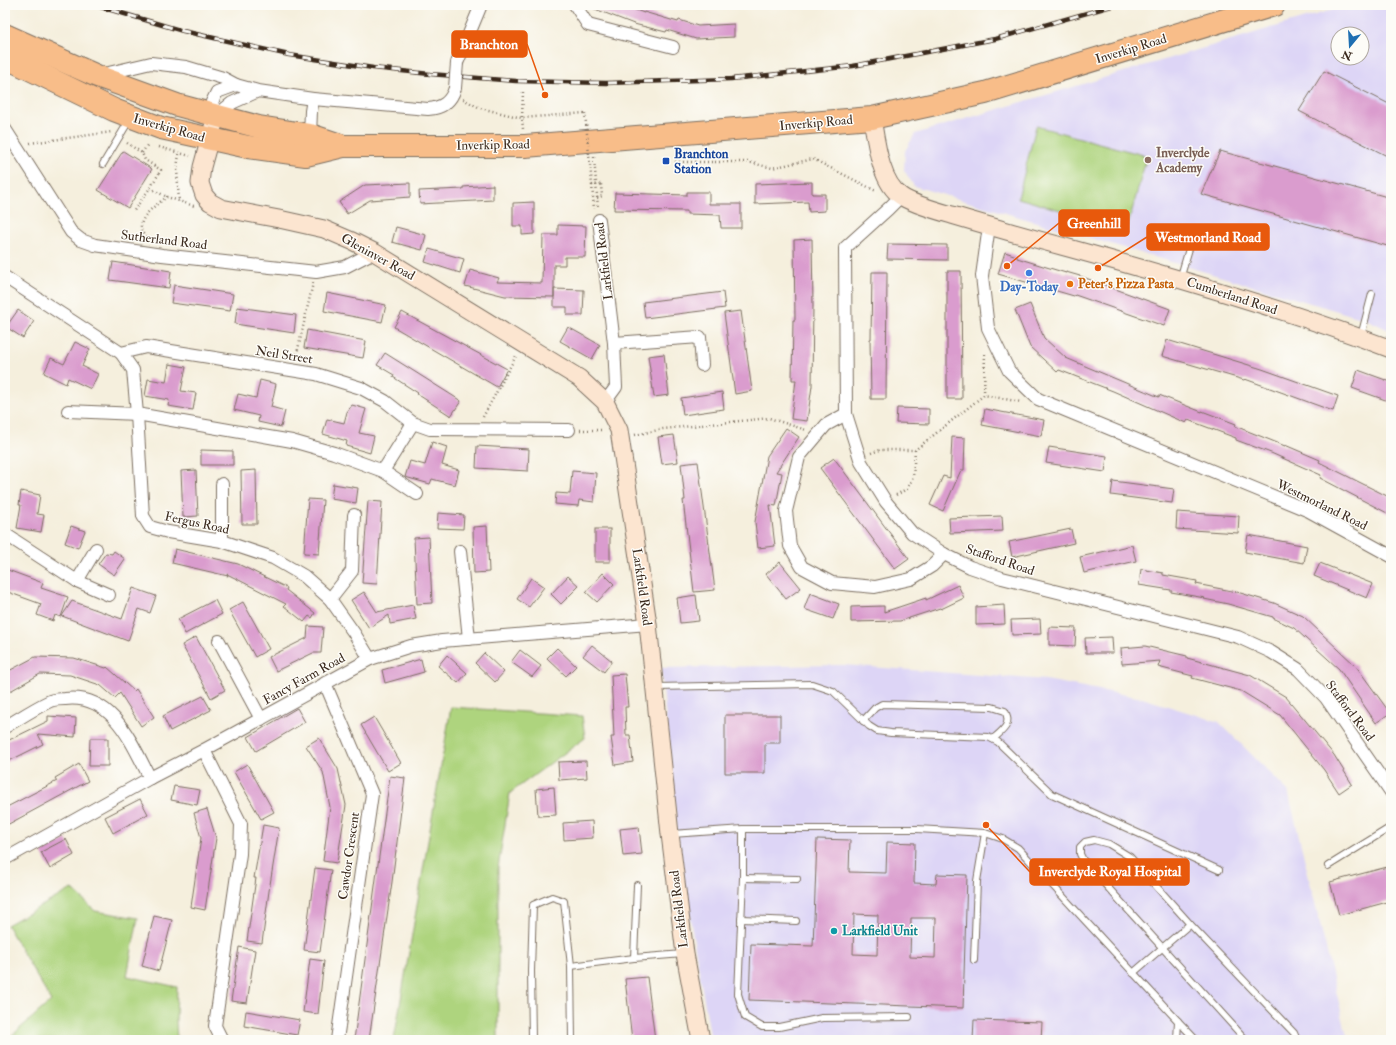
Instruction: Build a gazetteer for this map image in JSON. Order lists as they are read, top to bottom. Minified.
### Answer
{"streets":{"highway":["Inverkip Road"],"street":["Sutherland Road","Gleninver Road","Larkfield Road","Cumberland Road","Neil Street","Westmorland Road","Fergus Road","Stafford Road","Fancy Farm Road","Cawdor Crescent"]},"crossings":[["Inverkip Road","Larkfield Road"],["Sutherland Road","Gleninver Road"],["Gleninver Road","Larkfield Road"],["Larkfield Road","Fancy Farm Road"],["Cumberland Road","Westmorland Road"],["Cumberland Road","Stafford Road"],["Neil Street","Fergus Road"],["Fergus Road","Fancy Farm Road"],["Fancy Farm Road","Cawdor Crescent"]],"places":{"other":["Branchton","Inverclyde Academy","Greenhill","Westmorland Road","Day-Today","Peter's Pizza Pasta","Inverclyde Royal Hospital","Larkfield Unit"],"transit":["Branchton Station"]},"north":"bottom"}
